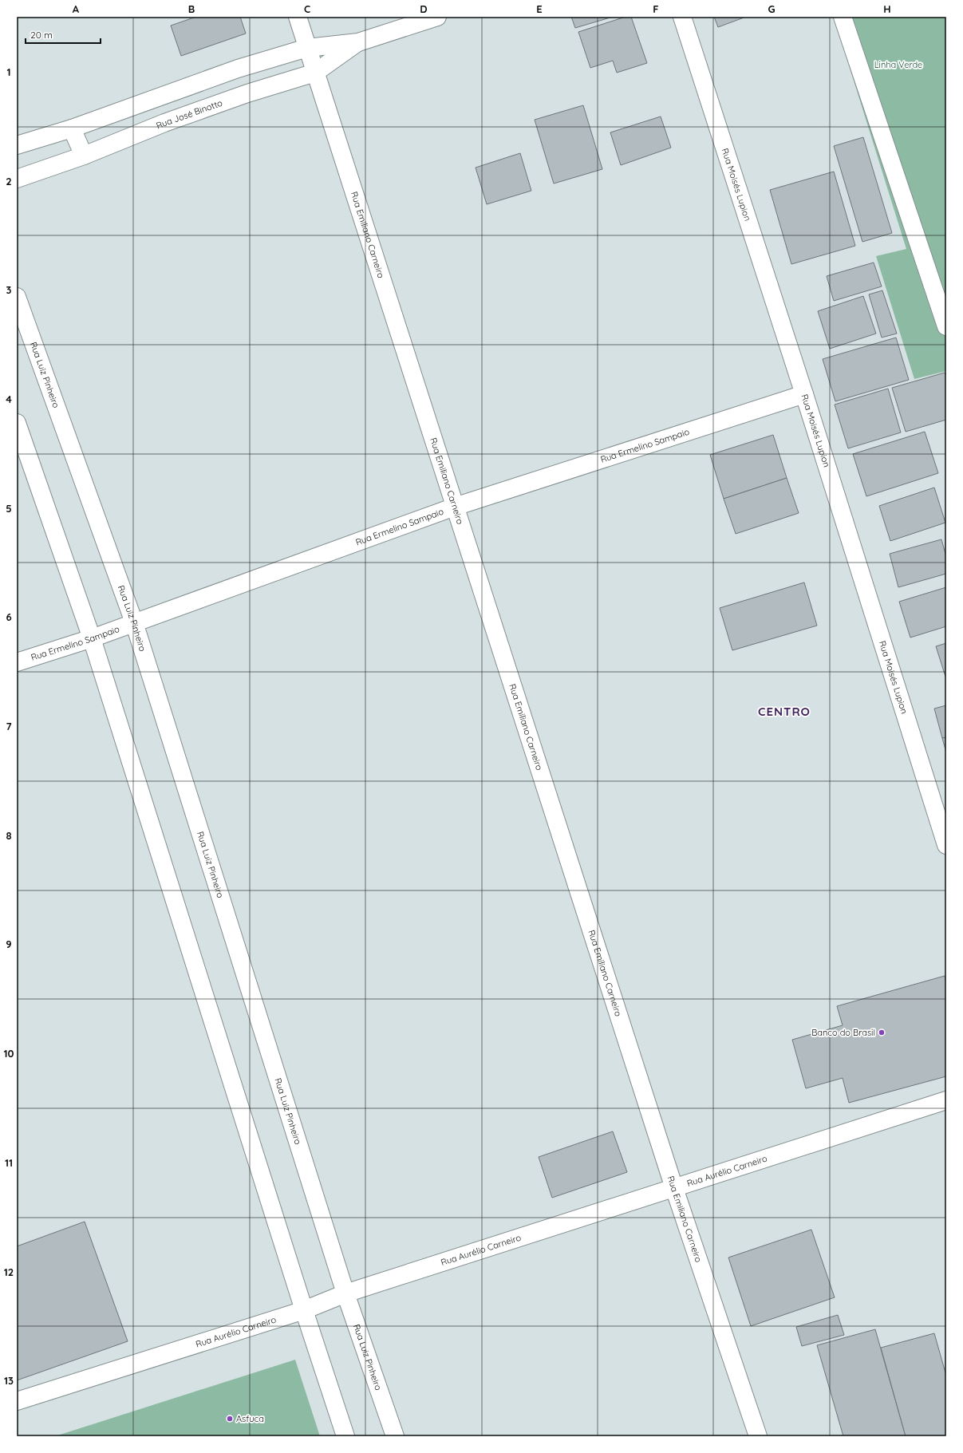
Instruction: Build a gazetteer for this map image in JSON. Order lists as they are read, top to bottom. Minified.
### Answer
{"streets":{"street":["Rua José Binotto","Rua Moisés Lupion","Rua Emiliano Carneiro","Rua Luiz Pinheiro","Rua Ermelino Sampaio","Rua Aurélio Carneiro"]},"crossings":[["Rua José Binotto","Rua Emiliano Carneiro"],["Rua Moisés Lupion","Rua Ermelino Sampaio"],["Rua Emiliano Carneiro","Rua Ermelino Sampaio"],["Rua Emiliano Carneiro","Rua Aurélio Carneiro"],["Rua Luiz Pinheiro","Rua Ermelino Sampaio"],["Rua Luiz Pinheiro","Rua Aurélio Carneiro"]],"districts":["CENTRO"],"parks":["Linha Verde"],"places":["Banco do Brasil","Asfuca"],"scale_bar":"20 m","grid":{"columns":["A","B","C","D","E","F","G","H"],"rows":["1","2","3","4","5","6","7","8","9","10","11","12","13"]}}
